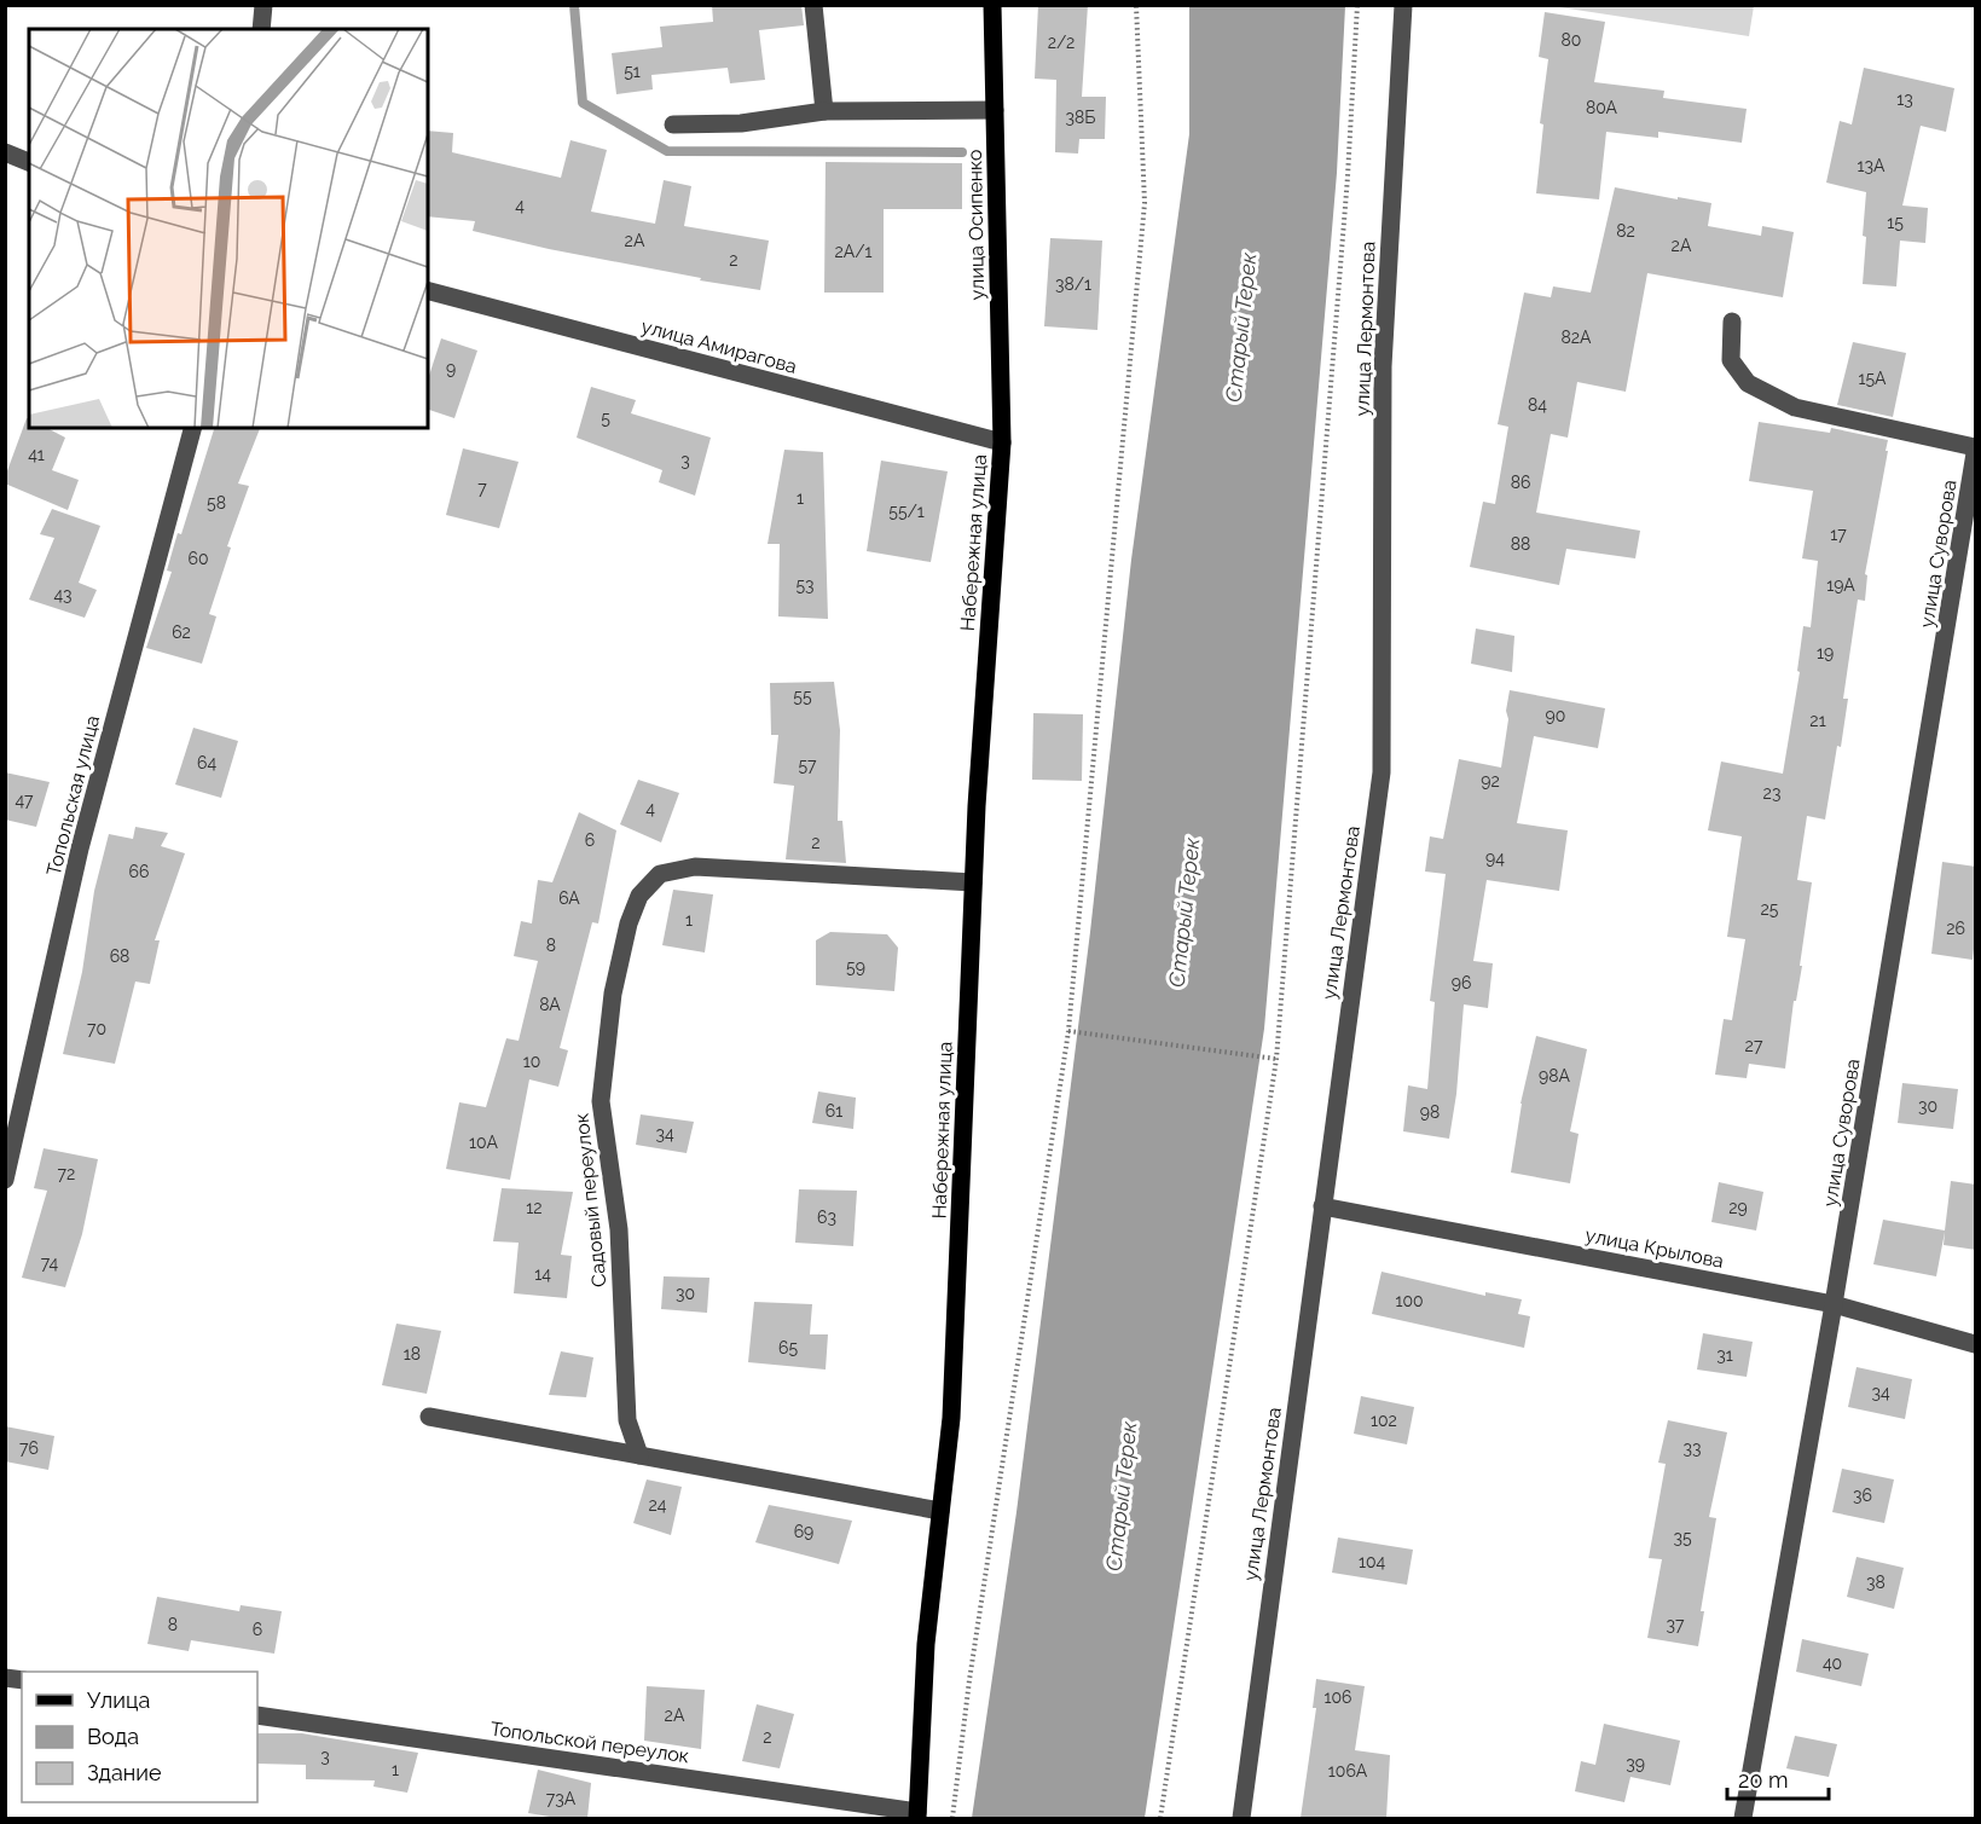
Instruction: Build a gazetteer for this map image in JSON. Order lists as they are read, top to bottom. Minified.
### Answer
{"streets":{"main road":["улица Осипенко","Набережная улица"],"street":["улица Лермонтова","улица Амирагова","улица Суворова","Топольская улица","Садовый переулок","улица Крылова","Топольской переулок"]},"crossings":[["улица Осипенко","улица Амирагова"],["улица Осипенко","Набережная улица"],["улица Лермонтова","улица Крылова"],["улица Амирагова","Набережная улица"],["Набережная улица","Садовый переулок"],["Набережная улица","Топольской переулок"],["улица Суворова","улица Крылова"]],"water":["Старый Терек"],"house_numbers":["80","2/2","51","13","80А","38Б","13А","4","15","82","2А","2А","2А/1","2","38/1","82А","9","15А","84","5","41","3","86","7","1","58","55/1","17","88","60","53","19А","43","62","19","55","90","21","64","57","92","23","47","4","6","2","94","66","6А","25","1","26","8","68","59","96","8А","70","27","10","98А","30","61","98","34","10А","72","12","29","63","74","14","30","100","65","18","31","34","102","76","33","36","24","69","35","104","38","8","37","6","40","106","2А","2","3","39","1","106А","73А"],"legend":["Улица","Вода","Здание"],"scale_bar":"20 m"}
